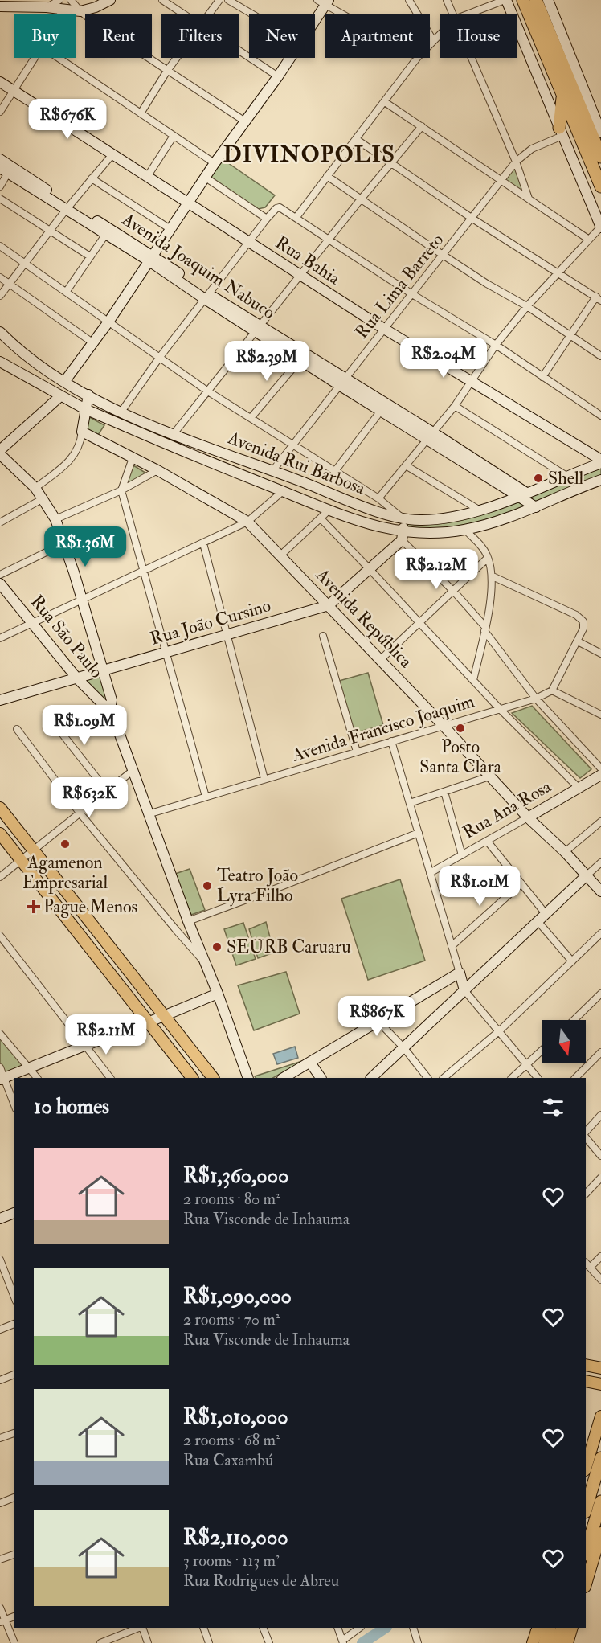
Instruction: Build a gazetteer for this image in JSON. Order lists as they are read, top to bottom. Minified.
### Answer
{"streets":{"street":["Rua Bahia","Avenida Joaquim Nabuco","Rua Lima Barreto","Avenida Rui Barbosa","Avenida República","Rua João Cursino","Rua São Paulo","Avenida Francisco Joaquim","Rua Ana Rosa"]},"crossings":[["Rua Bahia","Rua Lima Barreto"],["Avenida Joaquim Nabuco","Rua Lima Barreto"],["Avenida Joaquim Nabuco","Avenida Rui Barbosa"],["Rua Lima Barreto","Avenida Rui Barbosa"],["Avenida Rui Barbosa","Rua João Cursino"],["Avenida República","Rua João Cursino"],["Avenida República","Avenida Francisco Joaquim"],["Avenida República","Rua Ana Rosa"],["Rua João Cursino","Rua São Paulo"]],"districts":["DIVINOPOLIS"],"places":{"other":["Shell","Posto Santa Clara","Agamenon Empresarial","Teatro João Lyra Filho","SEURB Caruaru"],"health":["Pague Menos"]},"north":"bottom","page":{"chip":["Buy","Rent","Filters","New","Apartment","House"],"price":["R$676K","R$2.04M","R$2.39M","R$1.36M","R$2.12M","R$1.09M","R$632K","R$1.01M","R$867K","R$2.11M"],"heading":"10 homes","list":[{"name":"R$1,360,000","note":"2 rooms · 80 m² · Rua Visconde de Inhauma"},{"name":"R$1,090,000","note":"2 rooms · 70 m² · Rua Visconde de Inhauma"},{"name":"R$1,010,000","note":"2 rooms · 68 m² · Rua Caxambú"},{"name":"R$2,110,000","note":"3 rooms · 113 m² · Rua Rodrigues de Abreu"}]}}
